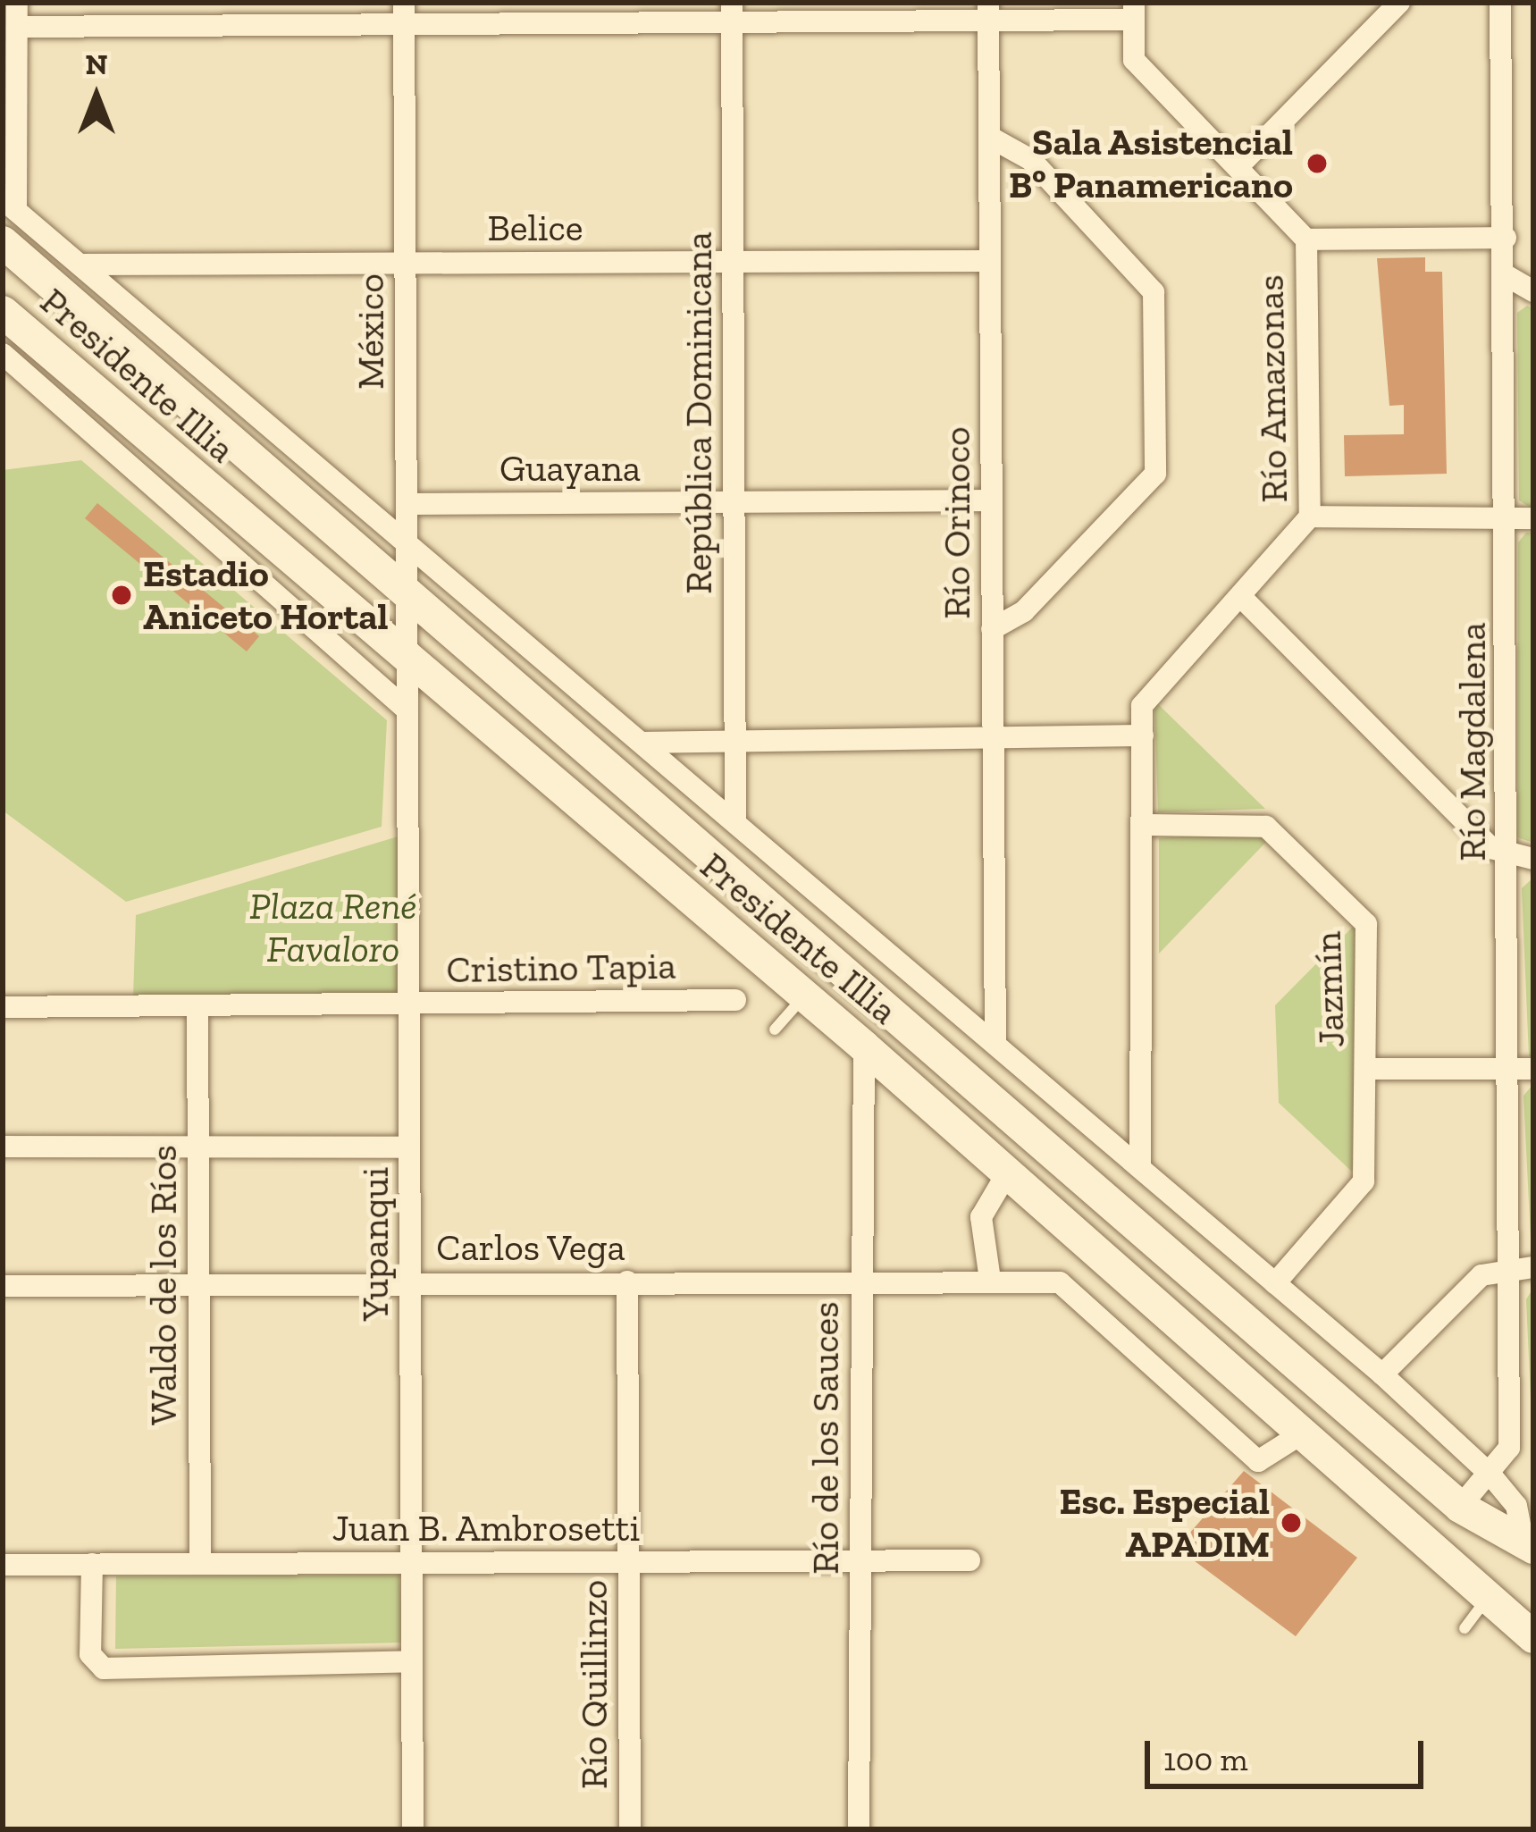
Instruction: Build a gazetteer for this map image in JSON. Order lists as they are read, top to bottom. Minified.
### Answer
{"streets":{"main road":["Presidente Illia"],"street":["Belice","México","Río Amazonas","República Dominicana","Guayana","Río Orinoco","Río Magdalena","Cristino Tapia","Jazmín","Yupanqui","Carlos Vega","Waldo de los Ríos","Río de los Sauces","Juan B. Ambrosetti","Río Quillinzo"]},"crossings":[["Belice","México"],["Belice","República Dominicana"],["Belice","Río Orinoco"],["México","Presidente Illia"],["México","Guayana"],["México","Yupanqui"],["Presidente Illia","Yupanqui"],["Presidente Illia","Carlos Vega"],["Presidente Illia","Río de los Sauces"],["Río Amazonas","Jazmín"],["República Dominicana","Guayana"],["Guayana","Río Orinoco"],["Cristino Tapia","Yupanqui"],["Cristino Tapia","Waldo de los Ríos"],["Yupanqui","Carlos Vega"],["Yupanqui","Juan B. Ambrosetti"],["Carlos Vega","Waldo de los Ríos"],["Carlos Vega","Río de los Sauces"],["Carlos Vega","Río Quillinzo"],["Waldo de los Ríos","Juan B. Ambrosetti"],["Río de los Sauces","Juan B. Ambrosetti"],["Juan B. Ambrosetti","Río Quillinzo"]],"parks":["Plaza René Favaloro"],"places":["Sala Asistencial Bº Panamericano","Estadio Aniceto Hortal","Esc. Especial APADIM"],"scale_bar":"100 m","north":"top"}
